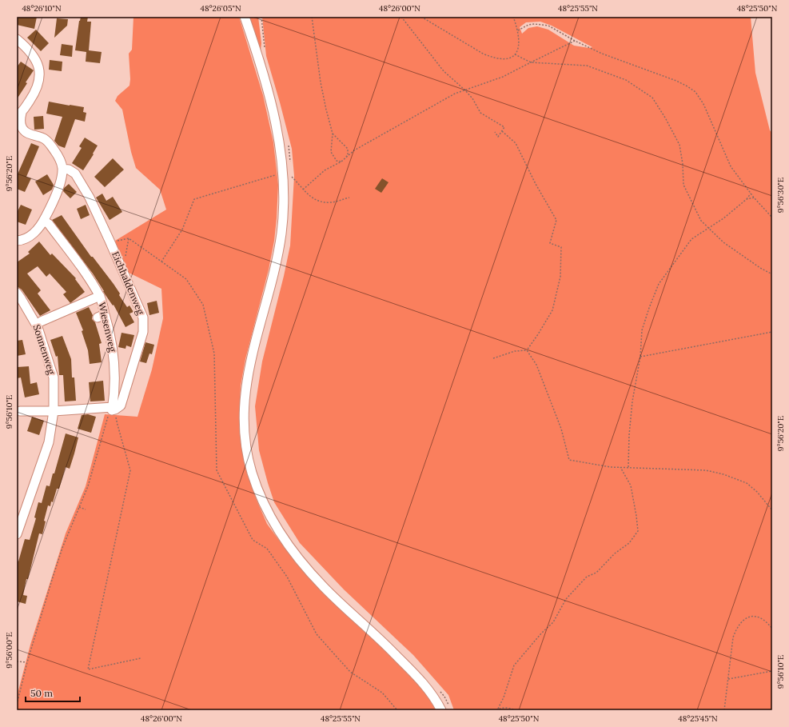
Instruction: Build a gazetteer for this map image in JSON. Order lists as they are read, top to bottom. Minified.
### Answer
{"streets":{"street":["Eichhaldenweg","Wiesenweg","Sonnenweg"]},"crossings":[["Eichhaldenweg","Wiesenweg"]],"scale_bar":"50 m","coordinates":["48°26'10\"N","48°26'05\"N","48°26'00\"N","48°25'55\"N","48°25'50\"N","9°56'20\"E","9°56'30\"E","9°56'10\"E","9°56'00\"E","48°25'45\"N"]}
